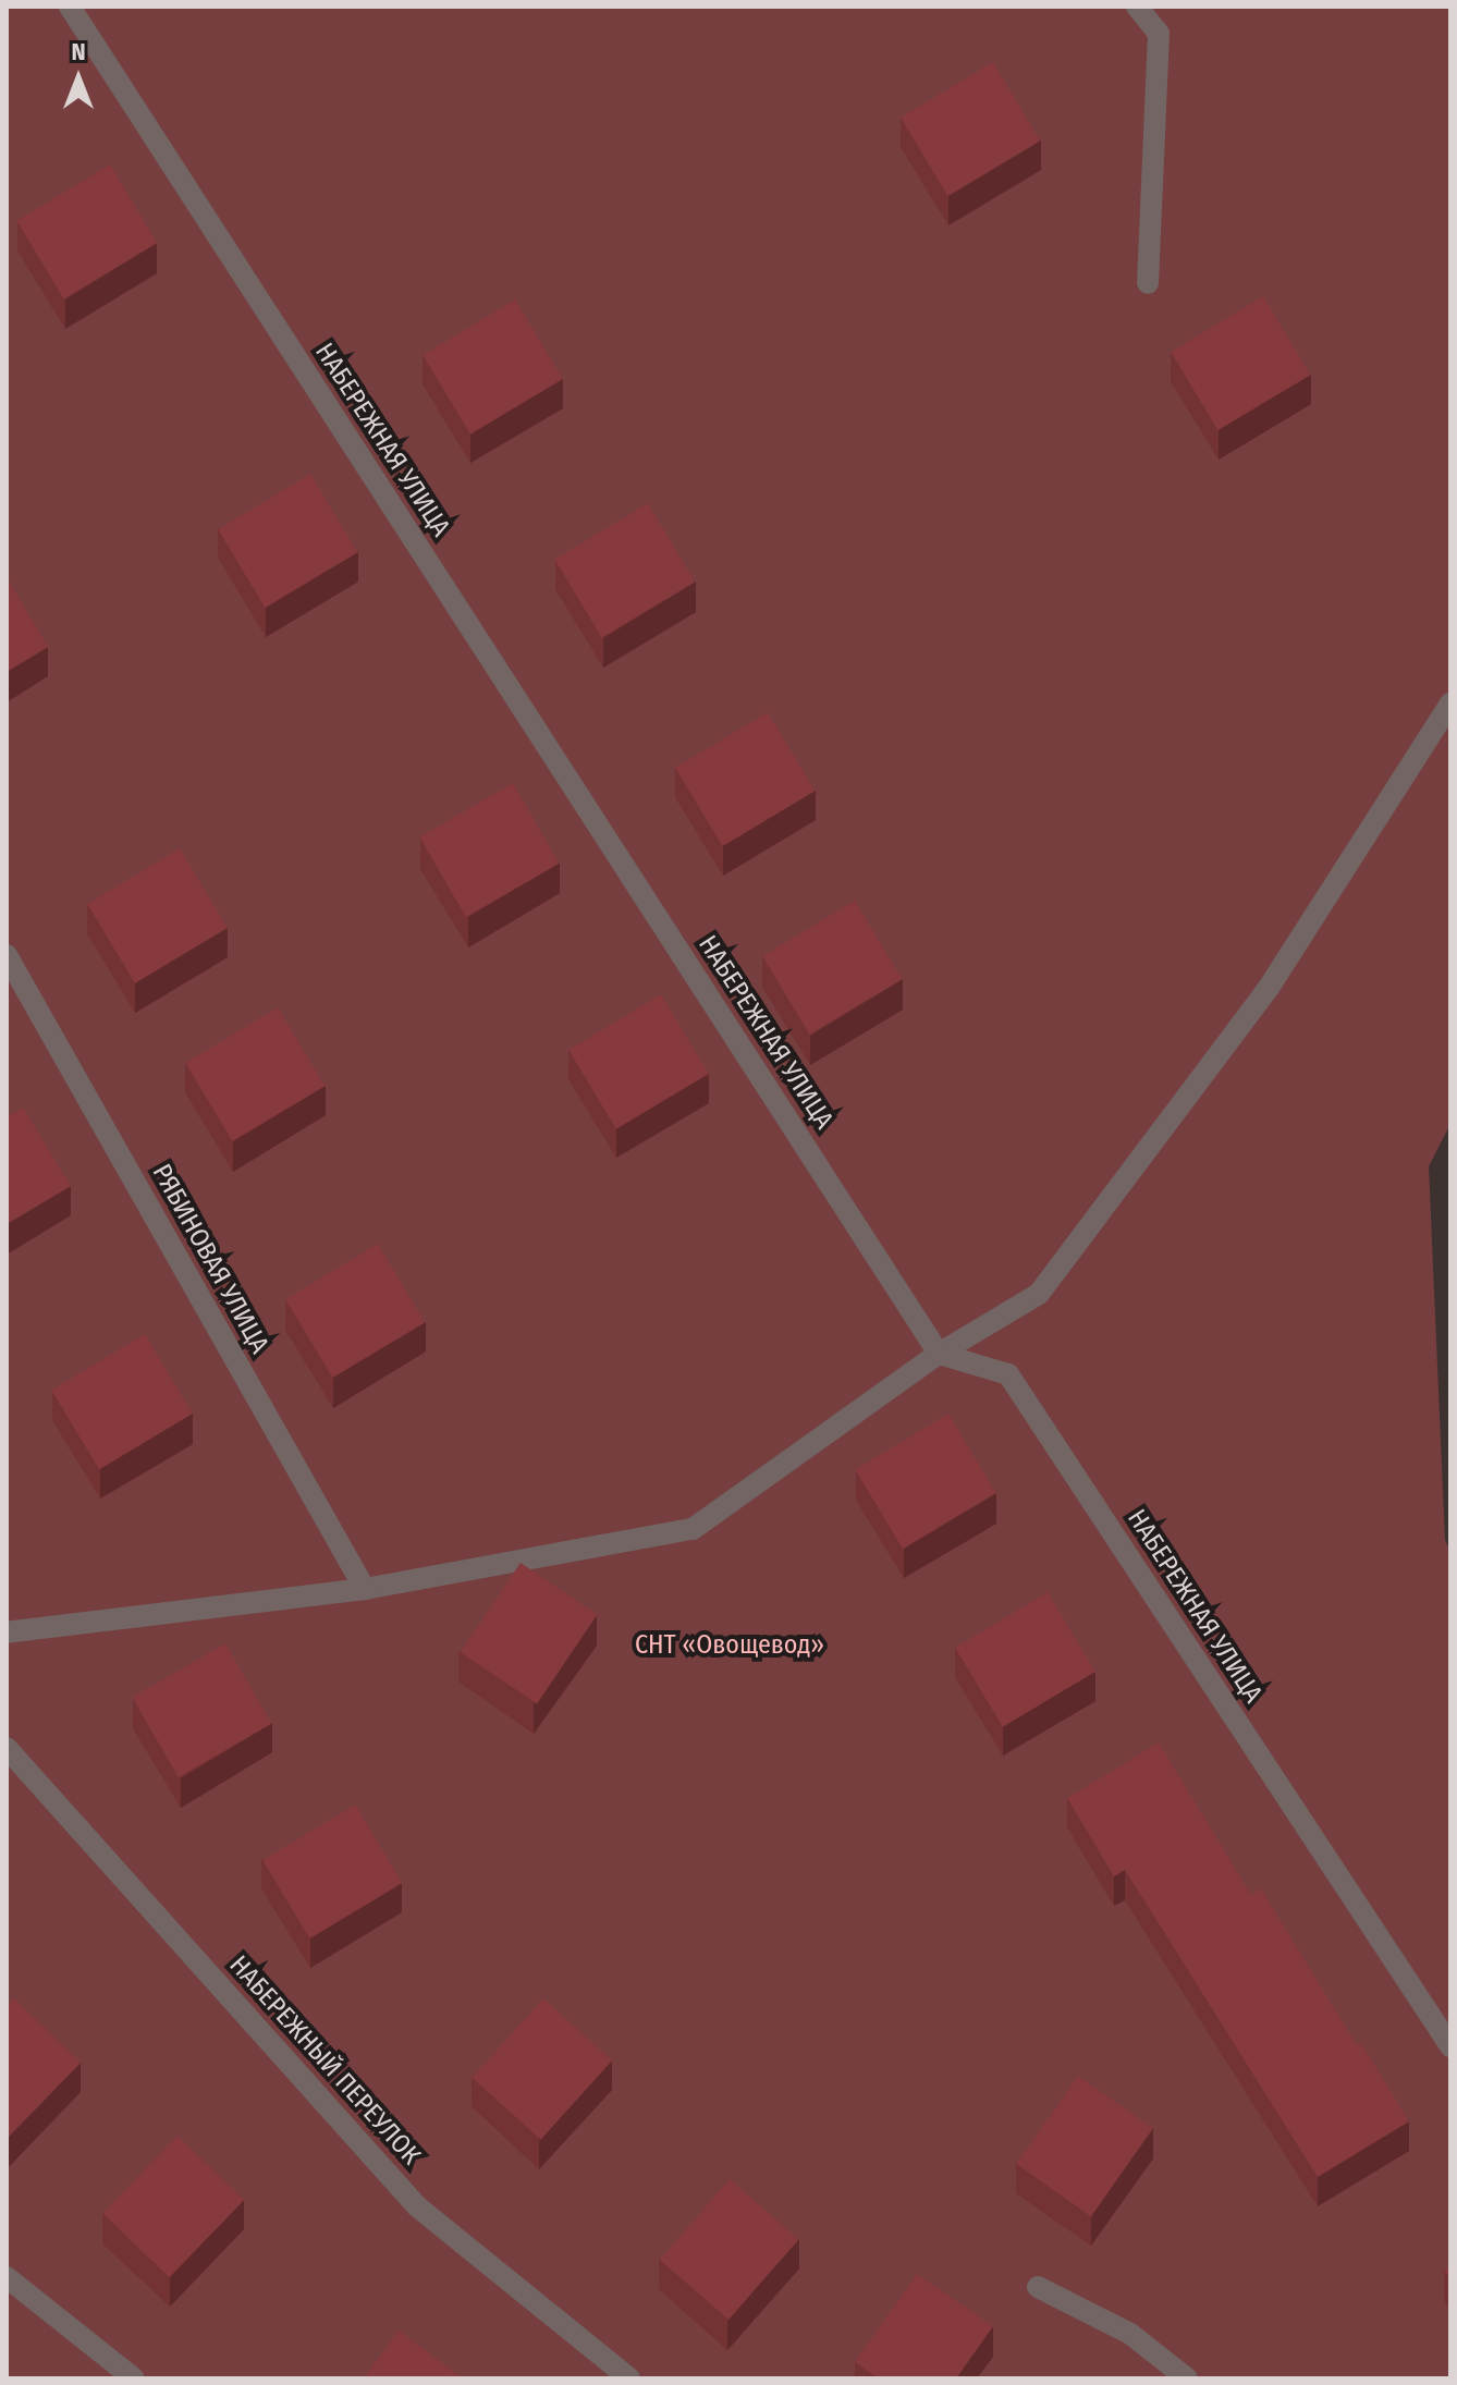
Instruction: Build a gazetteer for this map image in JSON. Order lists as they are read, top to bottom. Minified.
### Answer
{"streets":{"street":["НАБЕРЕЖНАЯ УЛИЦА","РЯБИНОВАЯ УЛИЦА","НАБЕРЕЖНЫЙ ПЕРЕУЛОК"]},"parks":["СНТ «Овощевод»"],"north":"top"}
